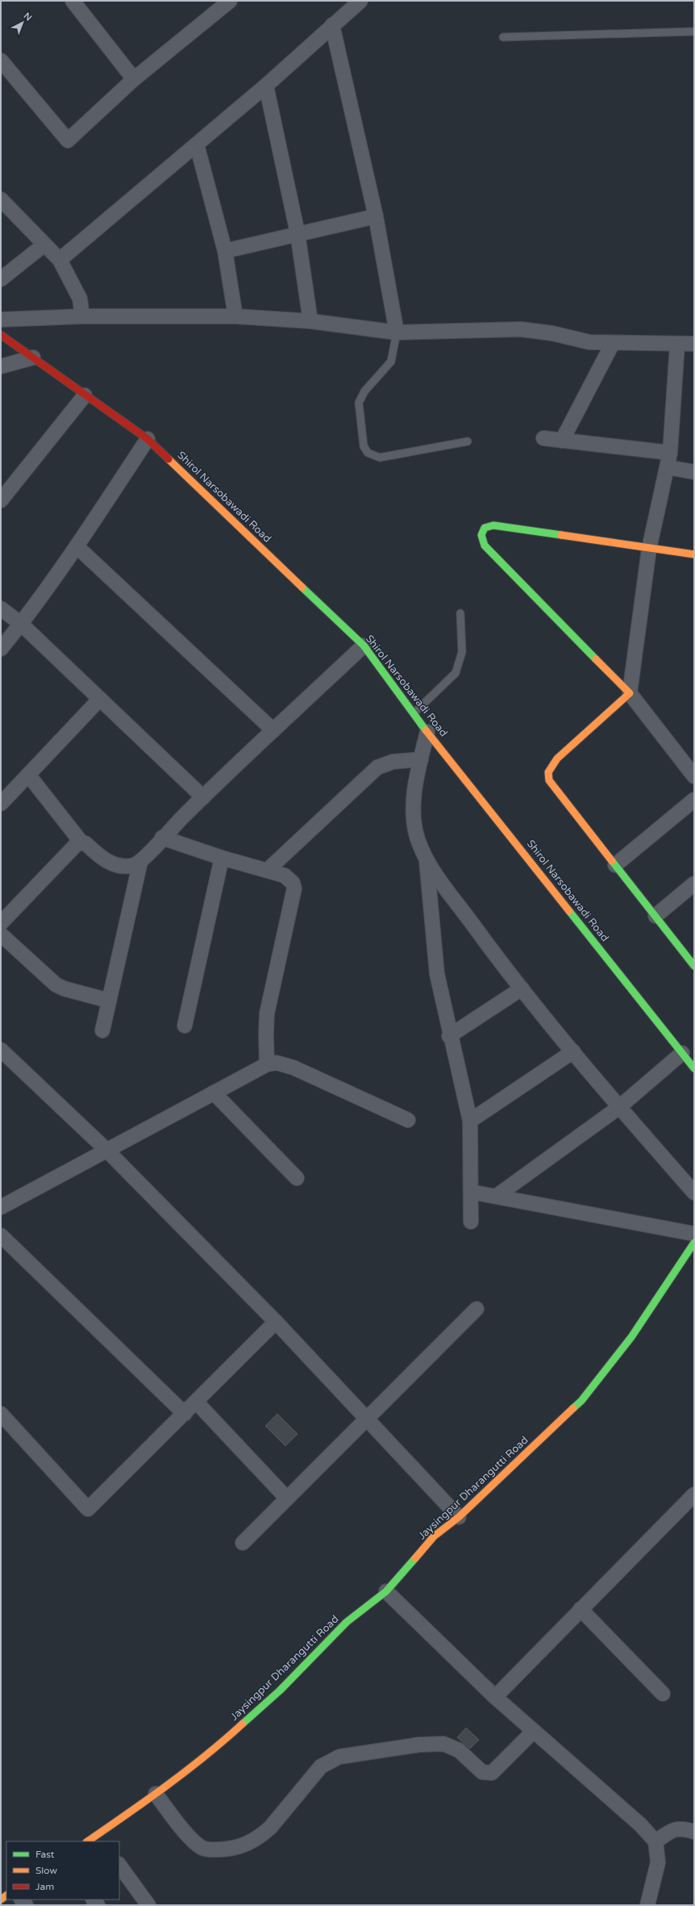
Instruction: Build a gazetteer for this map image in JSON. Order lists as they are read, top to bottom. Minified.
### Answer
{"streets":{"street":["Shirol Narsobawadi Road","Jaysingpur Dharangutti Road"]},"legend":["Fast","Slow","Jam"],"north":"top right"}
